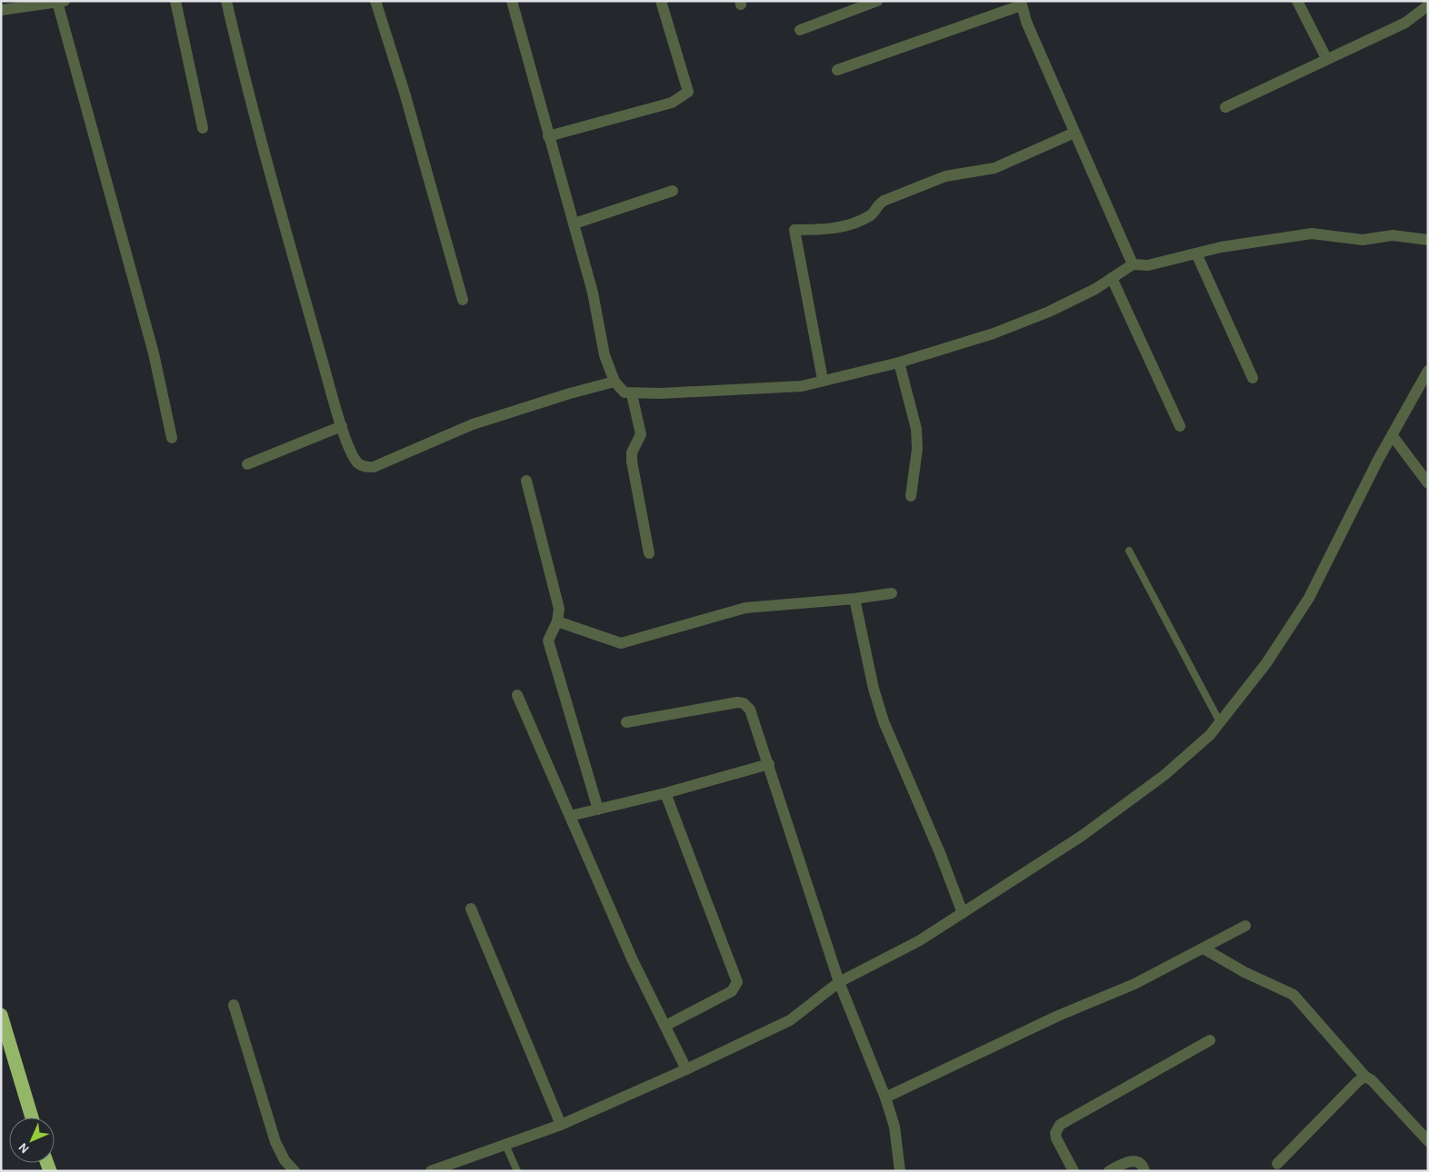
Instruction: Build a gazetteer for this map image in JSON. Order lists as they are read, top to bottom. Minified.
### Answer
{"north":"bottom left"}
